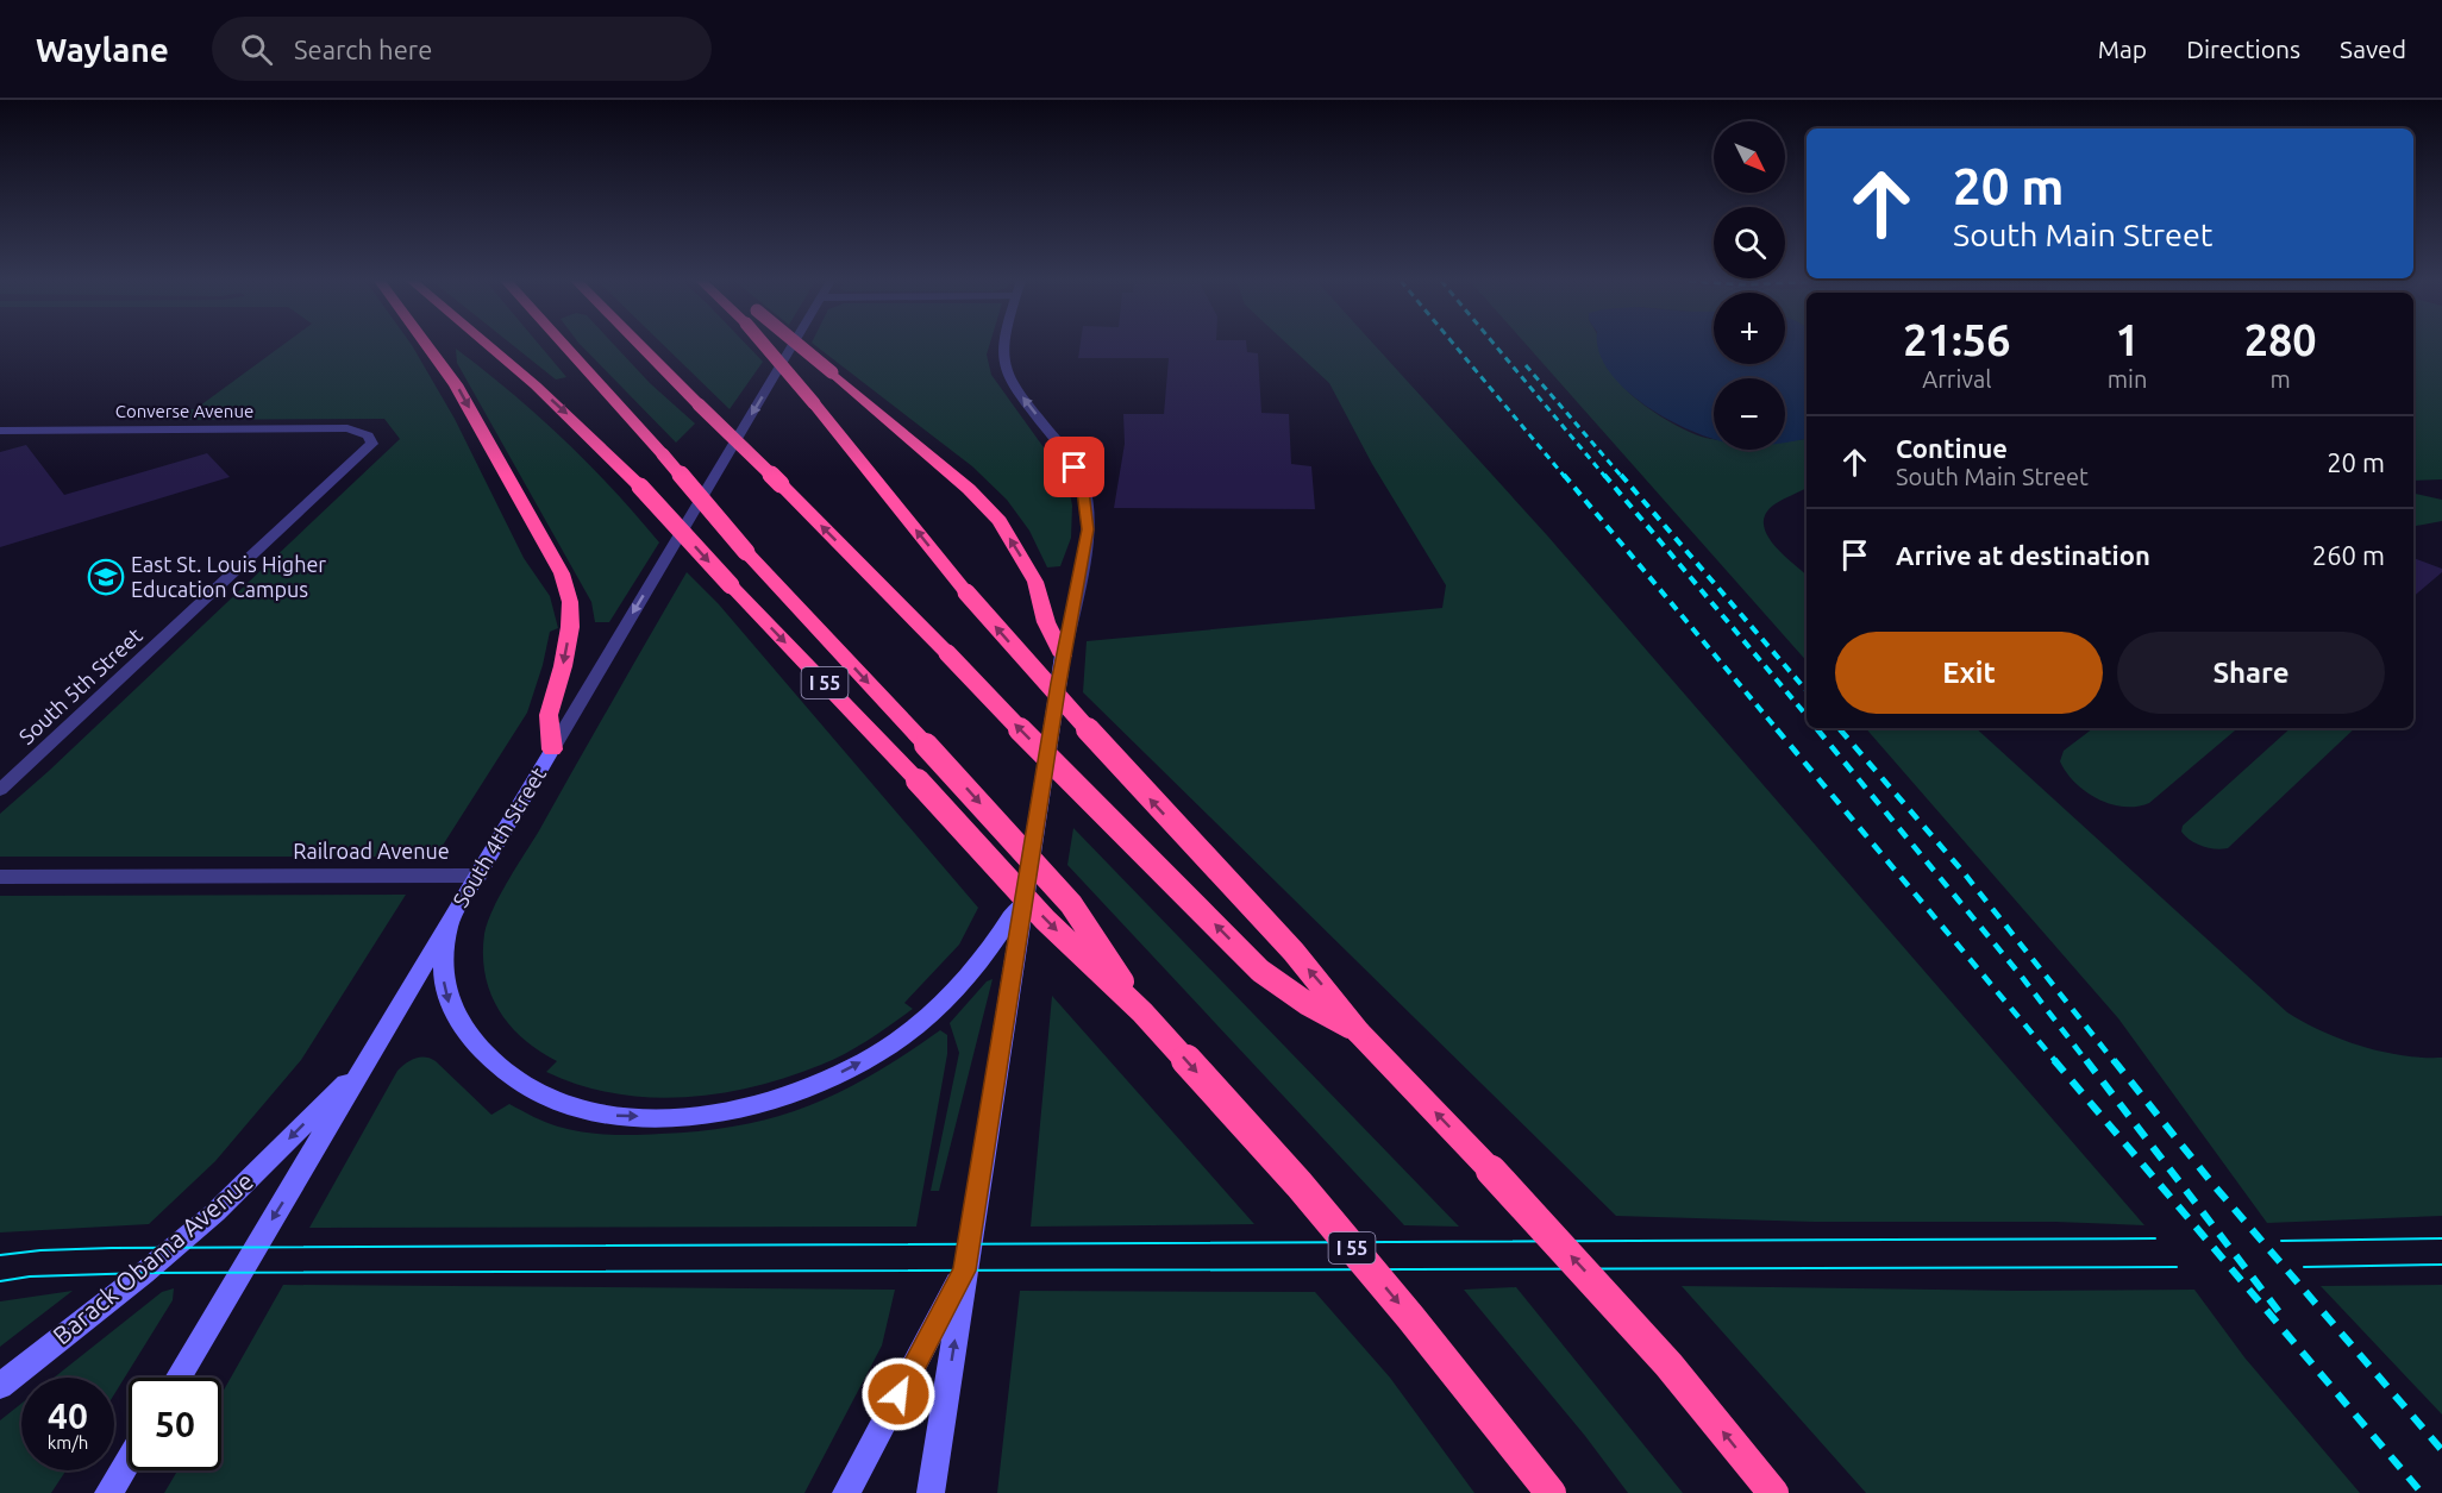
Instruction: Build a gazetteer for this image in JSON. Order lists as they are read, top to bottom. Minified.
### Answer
{"streets":{"highway":["I 55"],"main road":["South 4th Street","Barack Obama Avenue"],"street":["Converse Avenue","South 5th Street","Railroad Avenue"]},"crossings":[["Converse Avenue","South 5th Street"],["South 4th Street","Railroad Avenue"],["South 4th Street","Barack Obama Avenue"]],"one_way":["South 4th Street","Barack Obama Avenue"],"places":{"school or university":["East St. Louis Higher Education Campus"]},"north":"bottom right","page":{"header":"Waylane","search":"Search here","nav":["Map","Directions","Saved"],"map_buttons":["+","−"],"turn":["20 m","South Main Street"],"eta":["21:56","Arrival","1","min","280","m"],"list":[{"name":"Continue","note":"South Main Street","value":"20 m"},{"name":"Arrive at destination","value":"260 m"}],"buttons":["Exit","Share"],"speed":"40 km/h","limit":"50"}}
